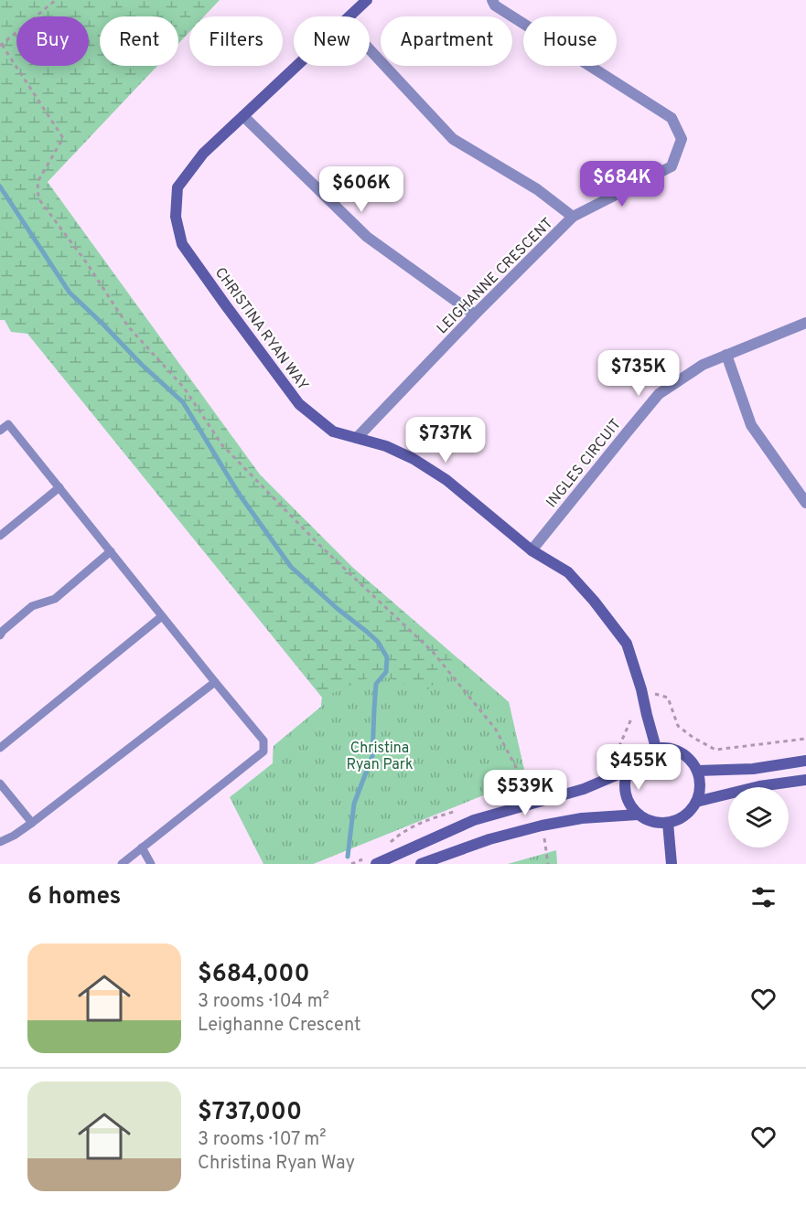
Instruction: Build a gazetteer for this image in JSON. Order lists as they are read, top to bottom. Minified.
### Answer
{"streets":{"street":["LEIGHANNE CRESCENT","CHRISTINA RYAN WAY","INGLES CIRCUIT"]},"crossings":[["LEIGHANNE CRESCENT","CHRISTINA RYAN WAY"],["CHRISTINA RYAN WAY","INGLES CIRCUIT"]],"parks":["Christina Ryan Park"],"page":{"chip":["Buy","Rent","Filters","New","Apartment","House"],"price":["$684K","$606K","$735K","$737K","$455K","$539K"],"heading":"6 homes","list":[{"name":"$684,000","note":"3 rooms · 104 m² · Leighanne Crescent"},{"name":"$737,000","note":"3 rooms · 107 m² · Christina Ryan Way"}]}}
